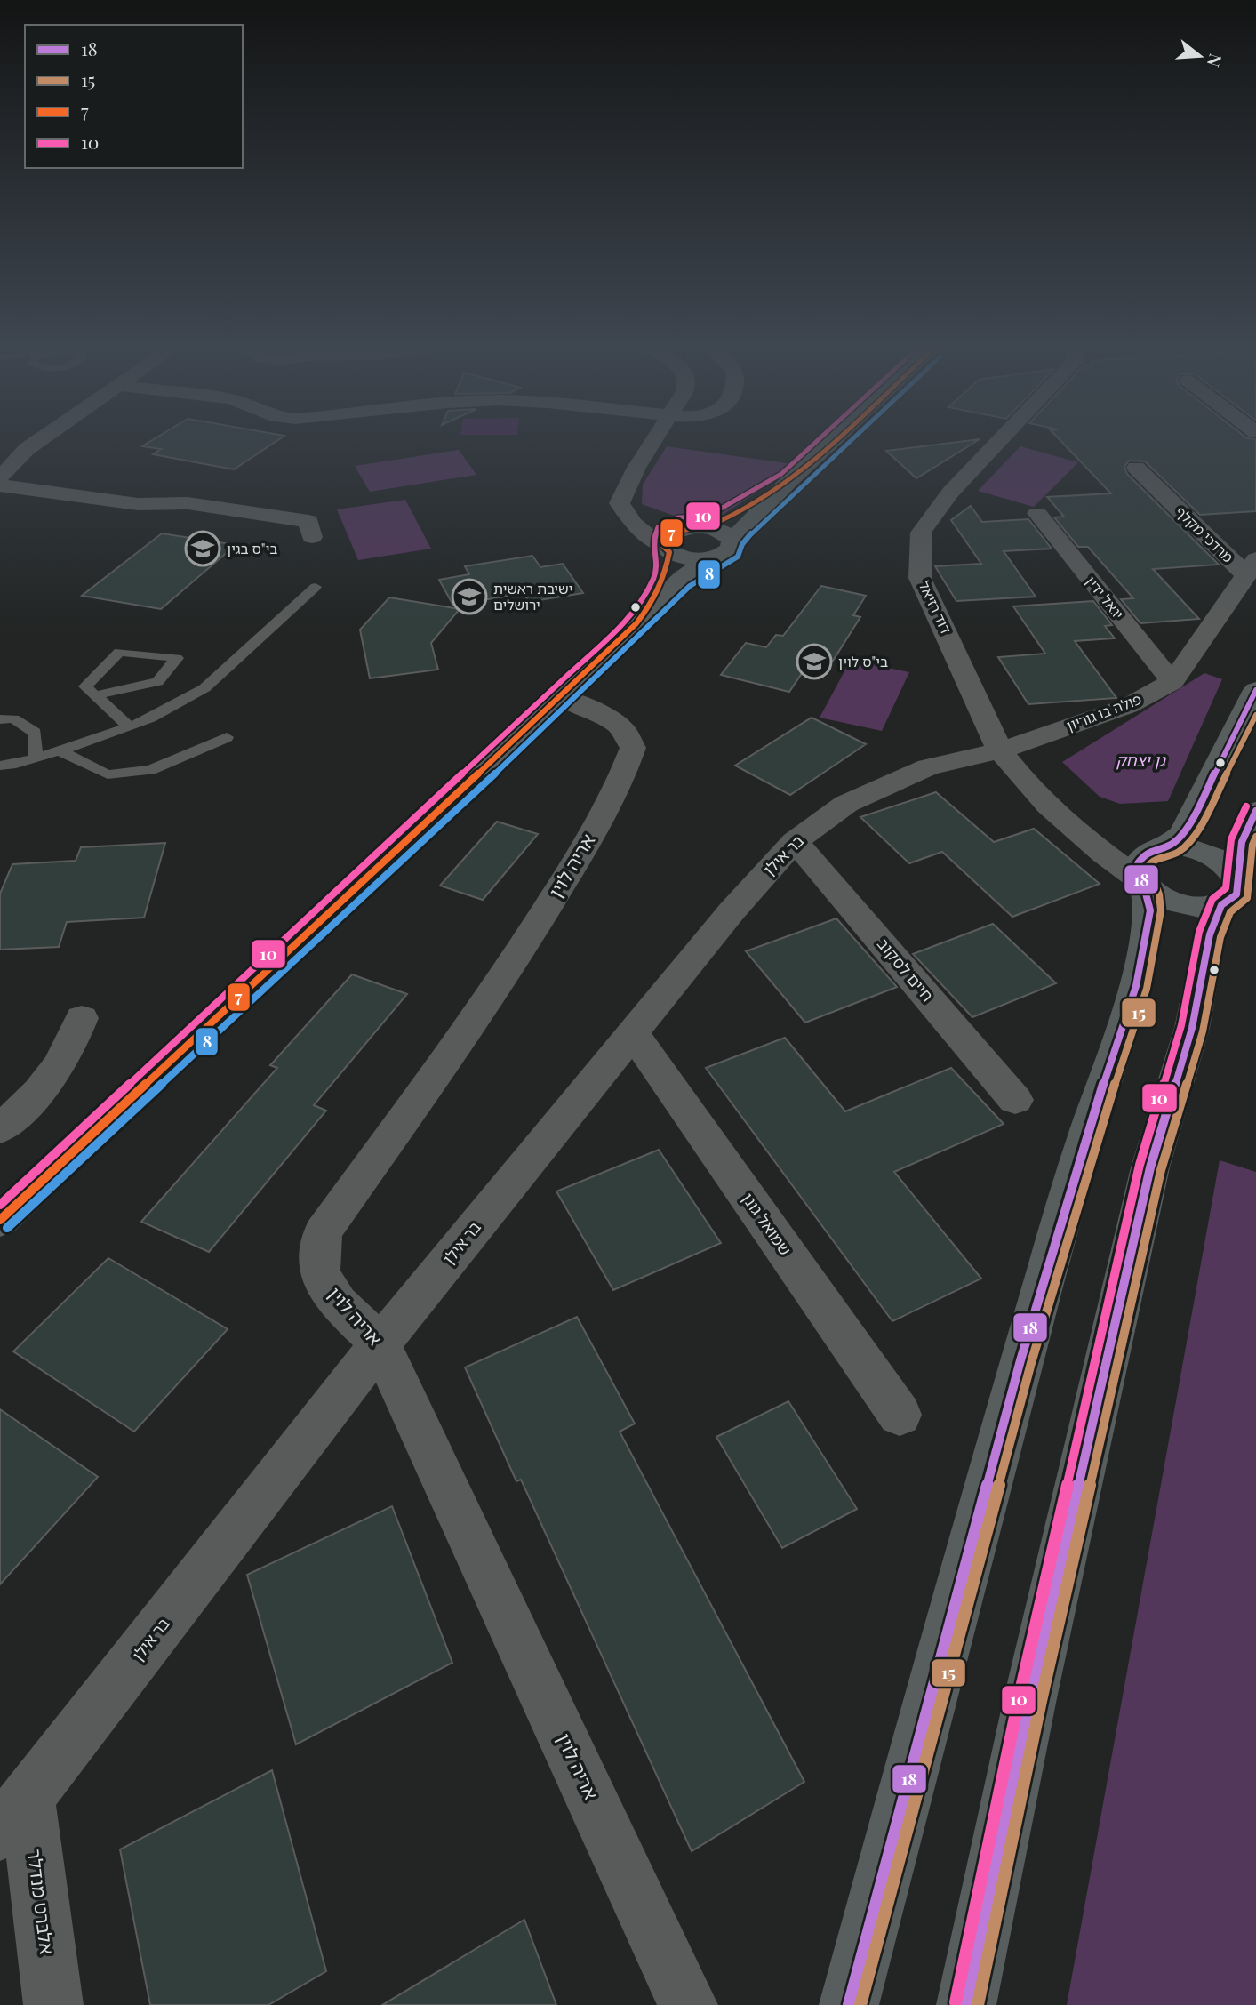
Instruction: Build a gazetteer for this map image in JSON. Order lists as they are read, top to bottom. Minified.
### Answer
{"streets":{"street":["מרדכי מקלף","יגאל ידין","דוד רזיאל","פולה בו גוריון","בר אילן","אריה לוין","חיים לסקוב","שמואל גונן","אלברט מנדלר"]},"crossings":[["מרדכי מקלף","פולה בו גוריון"],["יגאל ידין","פולה בו גוריון"],["דוד רזיאל","פולה בו גוריון"],["דוד רזיאל","בר אילן"],["פולה בו גוריון","בר אילן"],["בר אילן","אריה לוין"],["בר אילן","חיים לסקוב"],["בר אילן","שמואל גונן"],["בר אילן","אלברט מנדלר"]],"parks":["גן יצחק"],"places":{"school or university":["בי\"ס בגין","ישיבת ראשית ירושלים","בי\"ס לוין"]},"lines":["transit line 7","transit line 10","transit line 8","transit line 18","transit line 15"],"legend":["18","15","7","10"],"north":"right"}
